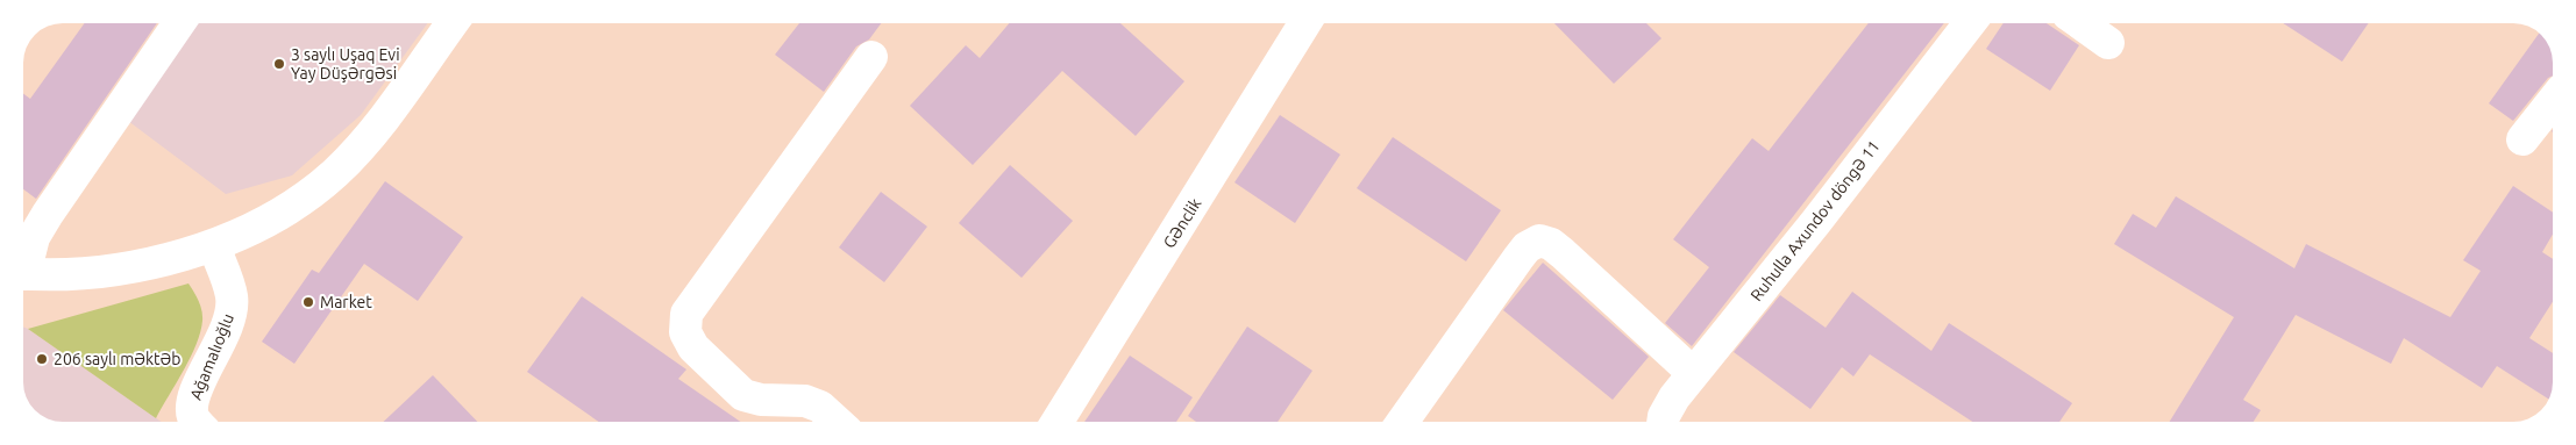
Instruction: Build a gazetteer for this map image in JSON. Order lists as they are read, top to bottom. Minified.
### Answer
{"streets":{"street":["Ruhulla Axundov döngə 11","Gənclik","Ağamalıoğlu"]},"places":["3 saylı Uşaq Evi Yay Düşərgəsi","Market","206 saylı məktəb"]}
